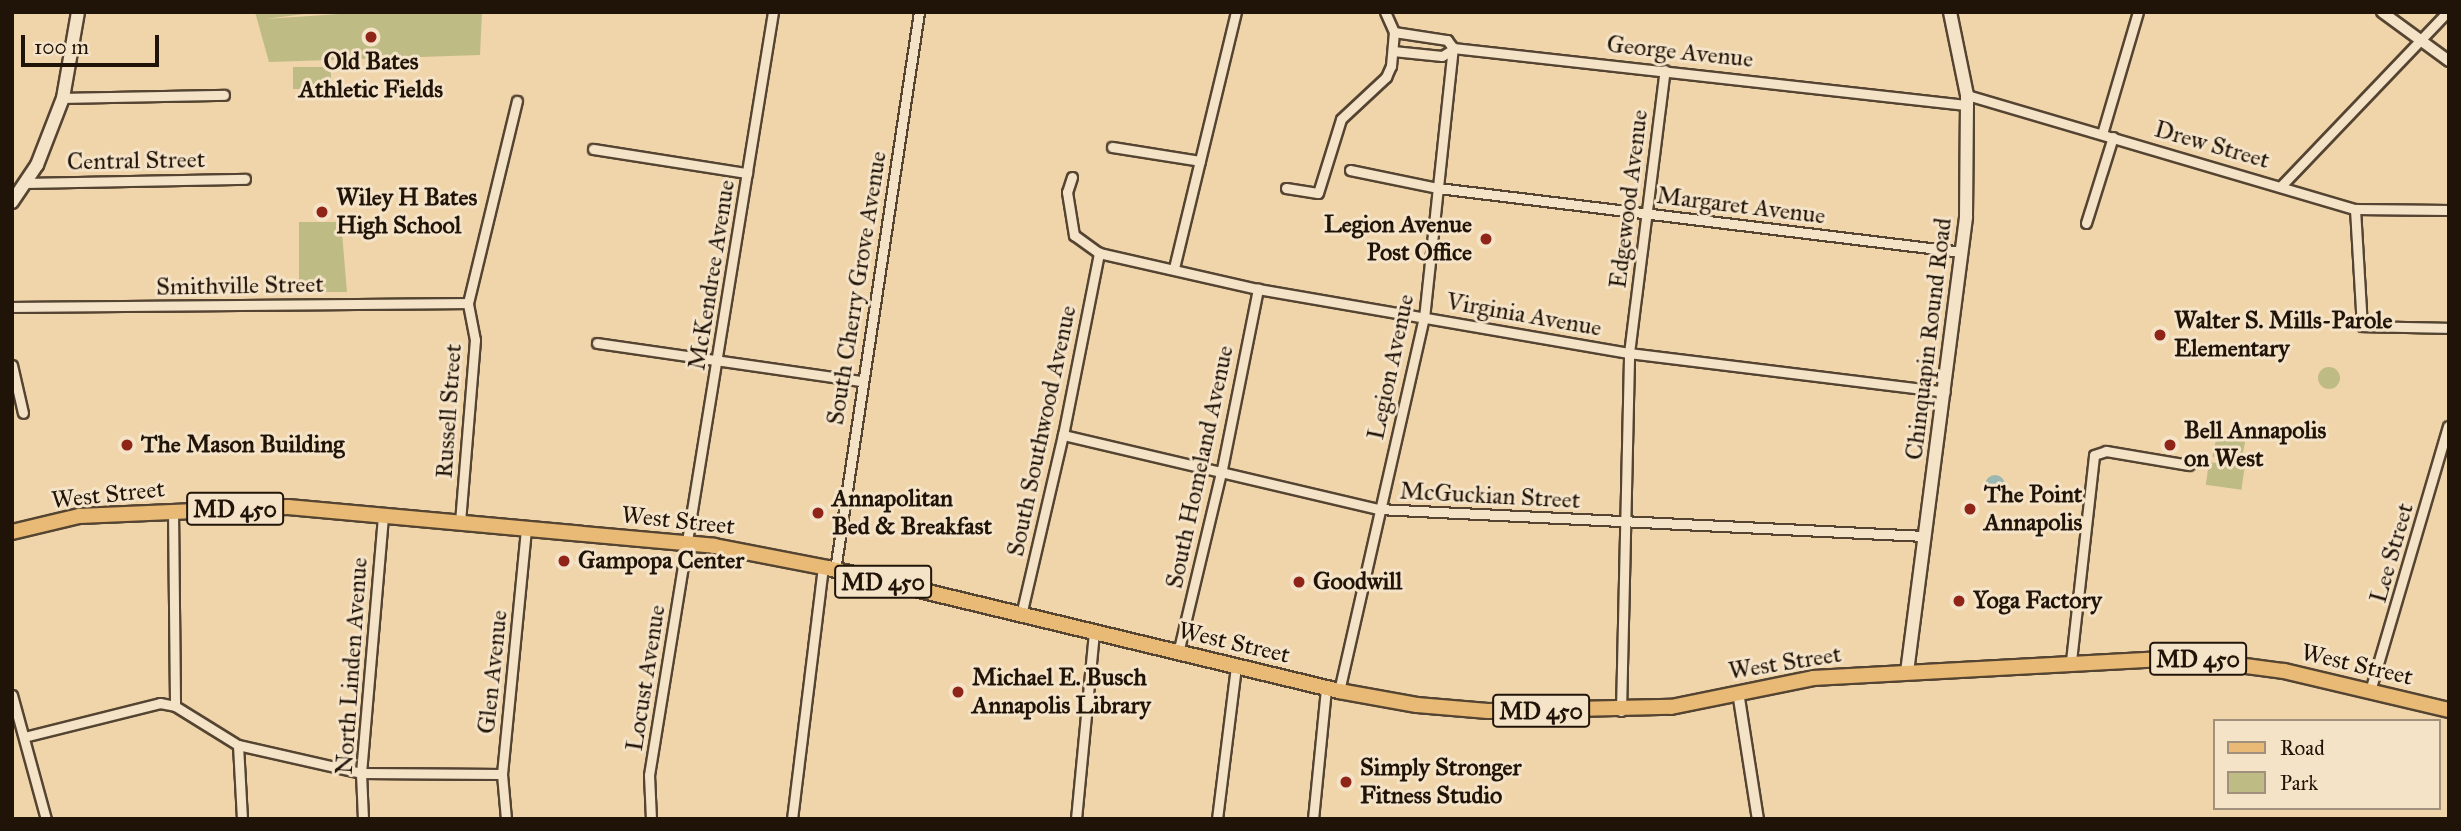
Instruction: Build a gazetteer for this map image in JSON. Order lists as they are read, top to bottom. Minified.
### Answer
{"streets":{"main road":["Chinquapin Round Road","West Street","MD 450"],"street":["George Avenue","Drew Street","Central Street","Edgewood Avenue","Margaret Avenue","McKendree Avenue","Smithville Street","South Cherry Grove Avenue","Virginia Avenue","Legion Avenue","Russell Street","South Southwood Avenue","South Homeland Avenue","McGuckian Street","Lee Street","North Linden Avenue","Glen Avenue","Locust Avenue"]},"crossings":[["George Avenue","Drew Street"],["George Avenue","Edgewood Avenue"],["George Avenue","Chinquapin Round Road"],["George Avenue","Legion Avenue"],["Drew Street","Chinquapin Round Road"],["Edgewood Avenue","Margaret Avenue"],["Edgewood Avenue","Virginia Avenue"],["Edgewood Avenue","West Street"],["Edgewood Avenue","McGuckian Street"],["Margaret Avenue","Chinquapin Round Road"],["Margaret Avenue","Legion Avenue"],["McKendree Avenue","West Street"],["McKendree Avenue","Locust Avenue"],["Smithville Street","Russell Street"],["South Cherry Grove Avenue","West Street"],["Virginia Avenue","Chinquapin Round Road"],["Virginia Avenue","Legion Avenue"],["Virginia Avenue","South Southwood Avenue"],["Virginia Avenue","South Homeland Avenue"],["Chinquapin Round Road","West Street"],["Chinquapin Round Road","McGuckian Street"],["Legion Avenue","West Street"],["Legion Avenue","McGuckian Street"],["Russell Street","West Street"],["South Southwood Avenue","West Street"],["South Southwood Avenue","McGuckian Street"],["South Homeland Avenue","West Street"],["South Homeland Avenue","McGuckian Street"],["West Street","Lee Street"],["West Street","North Linden Avenue"],["West Street","Glen Avenue"],["West Street","Locust Avenue"]],"places":["Old Bates Athletic Fields","Wiley H Bates High School","Legion Avenue Post Office","Walter S. Mills-Parole Elementary","The Mason Building","Bell Annapolis on West","The Point Annapolis","Annapolitan Bed & Breakfast","Gampopa Center","Goodwill","Yoga Factory","Michael E. Busch Annapolis Library","Simply Stronger Fitness Studio"],"legend":["Road","Park"],"scale_bar":"100 m"}
